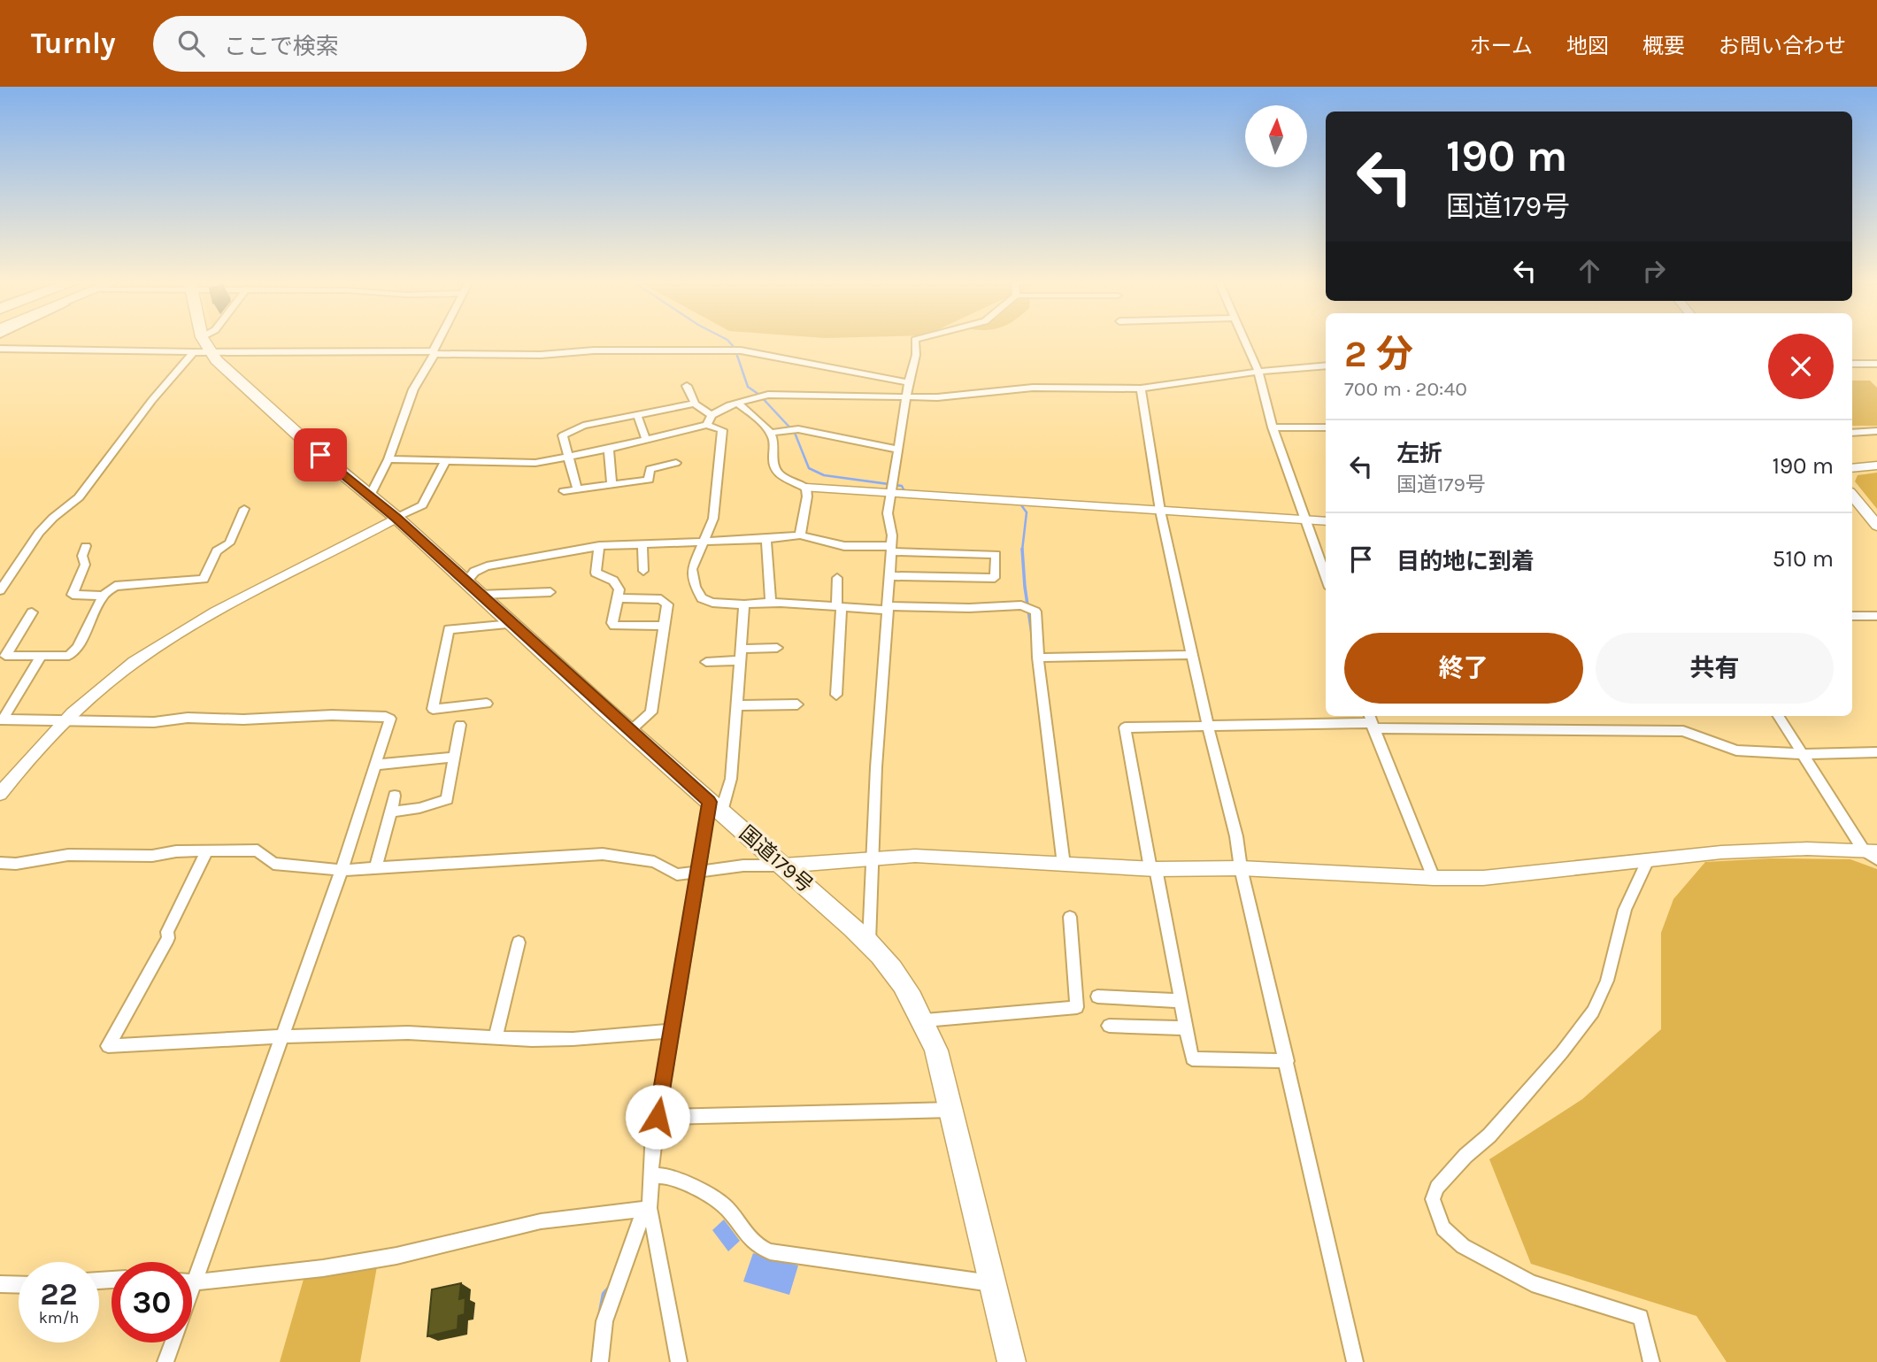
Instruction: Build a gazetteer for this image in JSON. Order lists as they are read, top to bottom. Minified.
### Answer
{"streets":{"highway":["国道179号"]},"north":"top","page":{"header":"Turnly","search":"ここで検索","nav":["ホーム","地図","概要","お問い合わせ"],"turn":["190 m","国道179号"],"heading":["2 分","700 m · 20:40"],"list":[{"name":"左折","note":"国道179号","value":"190 m"},{"name":"目的地に到着","value":"510 m"}],"buttons":["終了","共有"],"speed":"22 km/h","limit":"30"}}
